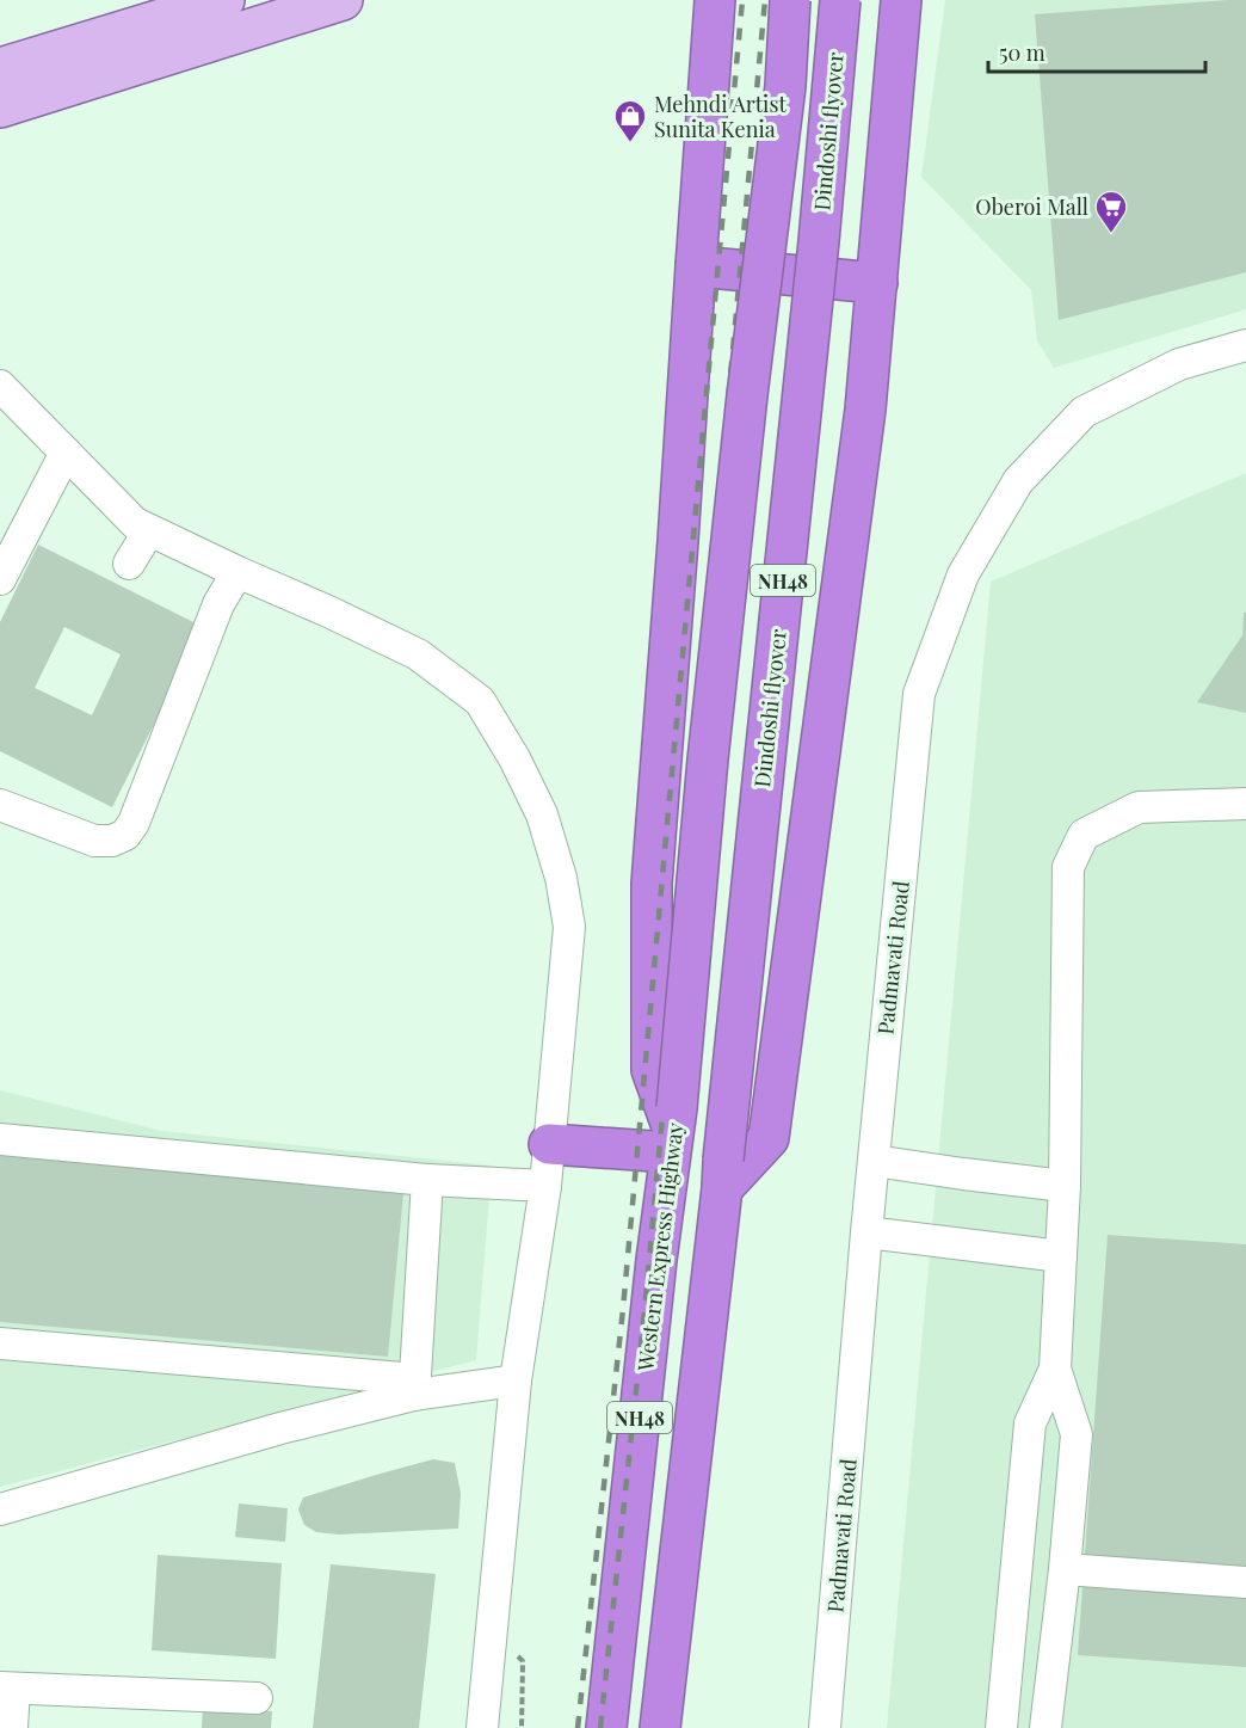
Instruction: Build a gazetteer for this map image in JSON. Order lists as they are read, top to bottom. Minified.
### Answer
{"streets":{"highway":["Dindoshi flyover","NH48","Western Express Highway"],"street":["Padmavati Road"]},"crossings":[["Dindoshi flyover","NH48"],["NH48","Western Express Highway"]],"places":{"shop":["Mehndi Artist Sunita Kenia"],"supermarket":["Oberoi Mall"]},"scale_bar":"50 m"}
